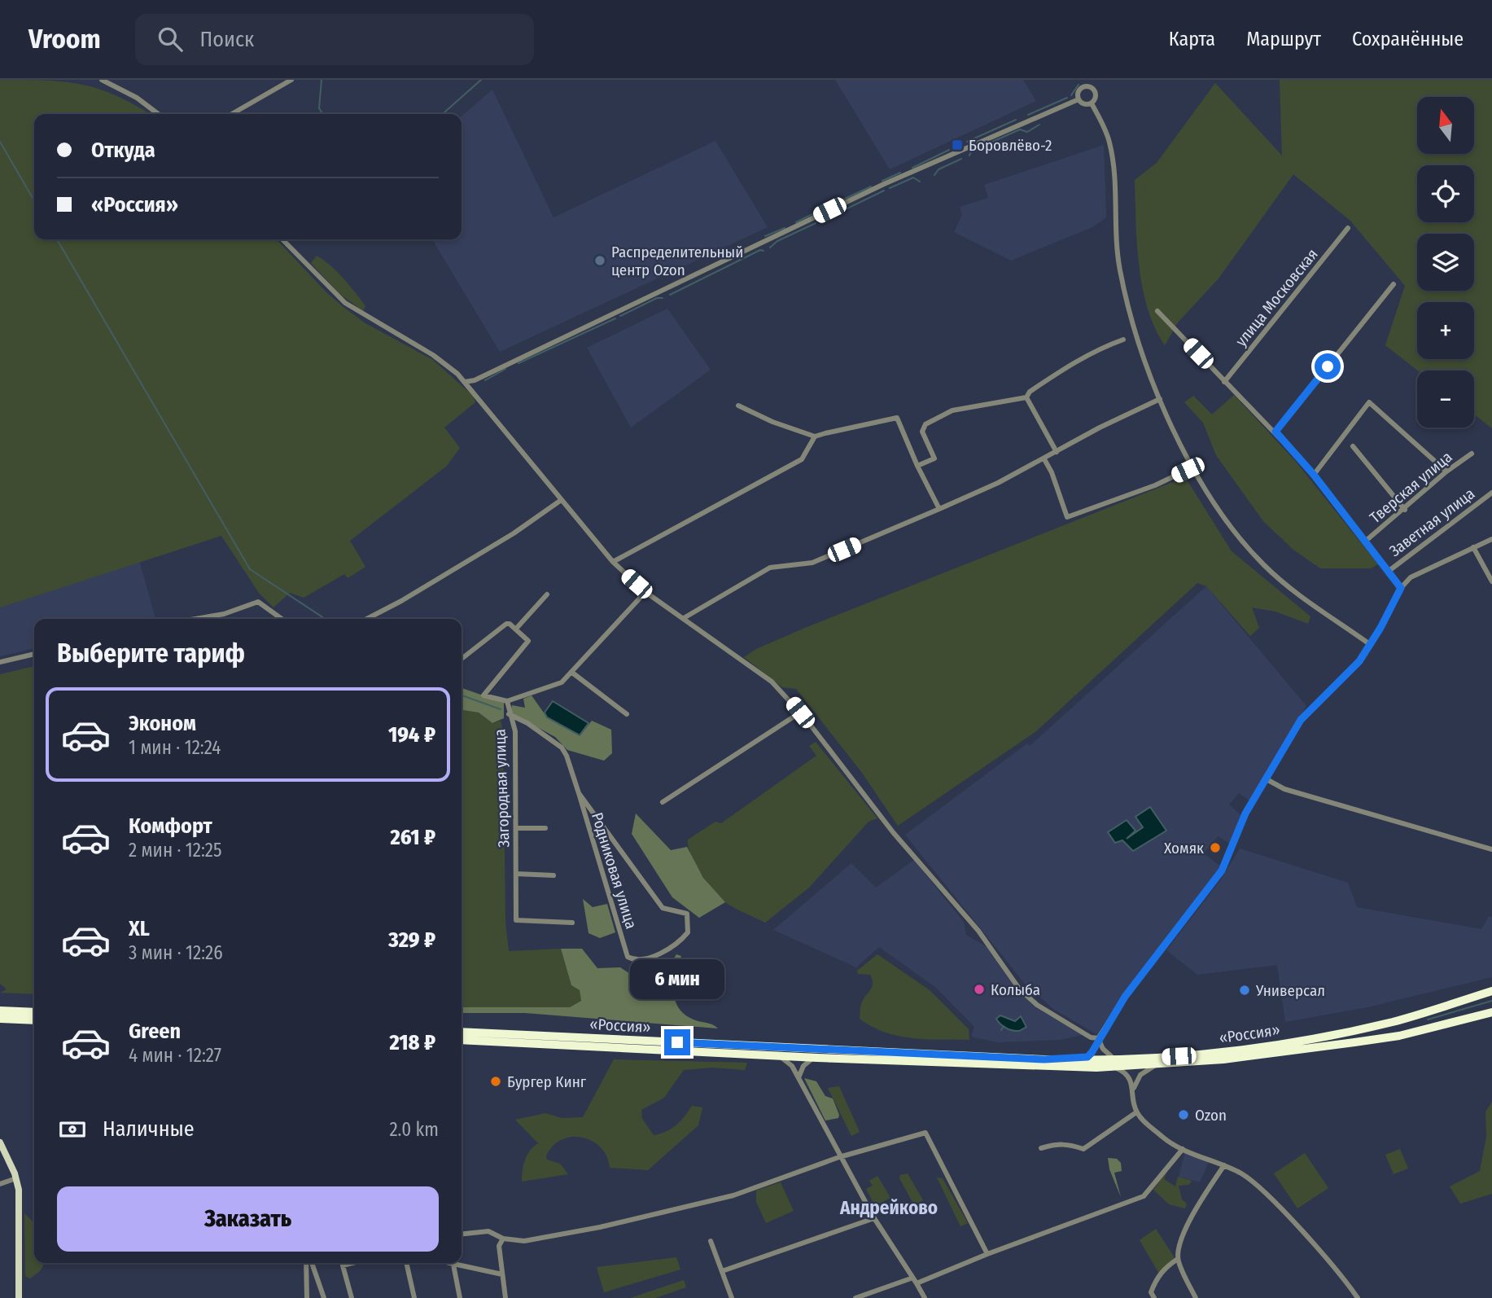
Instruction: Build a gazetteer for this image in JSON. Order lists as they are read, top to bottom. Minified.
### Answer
{"streets":{"highway":["«Россия»"],"street":["улица Московская","Тверская улица","Заветная улица","Загородная улица","Родниковая улица"]},"crossings":[["Загородная улица","Родниковая улица"]],"districts":["Андрейково"],"places":{"transit":["Боровлёво-2"],"other":["Распределительный центр Ozon","Хомяк","Колыба","Универсал","Бургер Кинг","Ozon"]},"north":"top","page":{"header":"Vroom","search":"Поиск","nav":["Карта","Маршрут","Сохранённые"],"map_buttons":["+","−"],"banner":["Откуда","«Россия»"],"heading":"Выберите тариф","list":[{"name":"Эконом","note":"1 мин · 12:24","value":"194 ₽"},{"name":"Комфорт","note":"2 мин · 12:25","value":"261 ₽"},{"name":"XL","note":"3 мин · 12:26","value":"329 ₽"},{"name":"Green","note":"4 мин · 12:27","value":"218 ₽"}],"bubble":"6 мин","pay":["Наличные","2.0 km"],"buttons":"Заказать"}}
